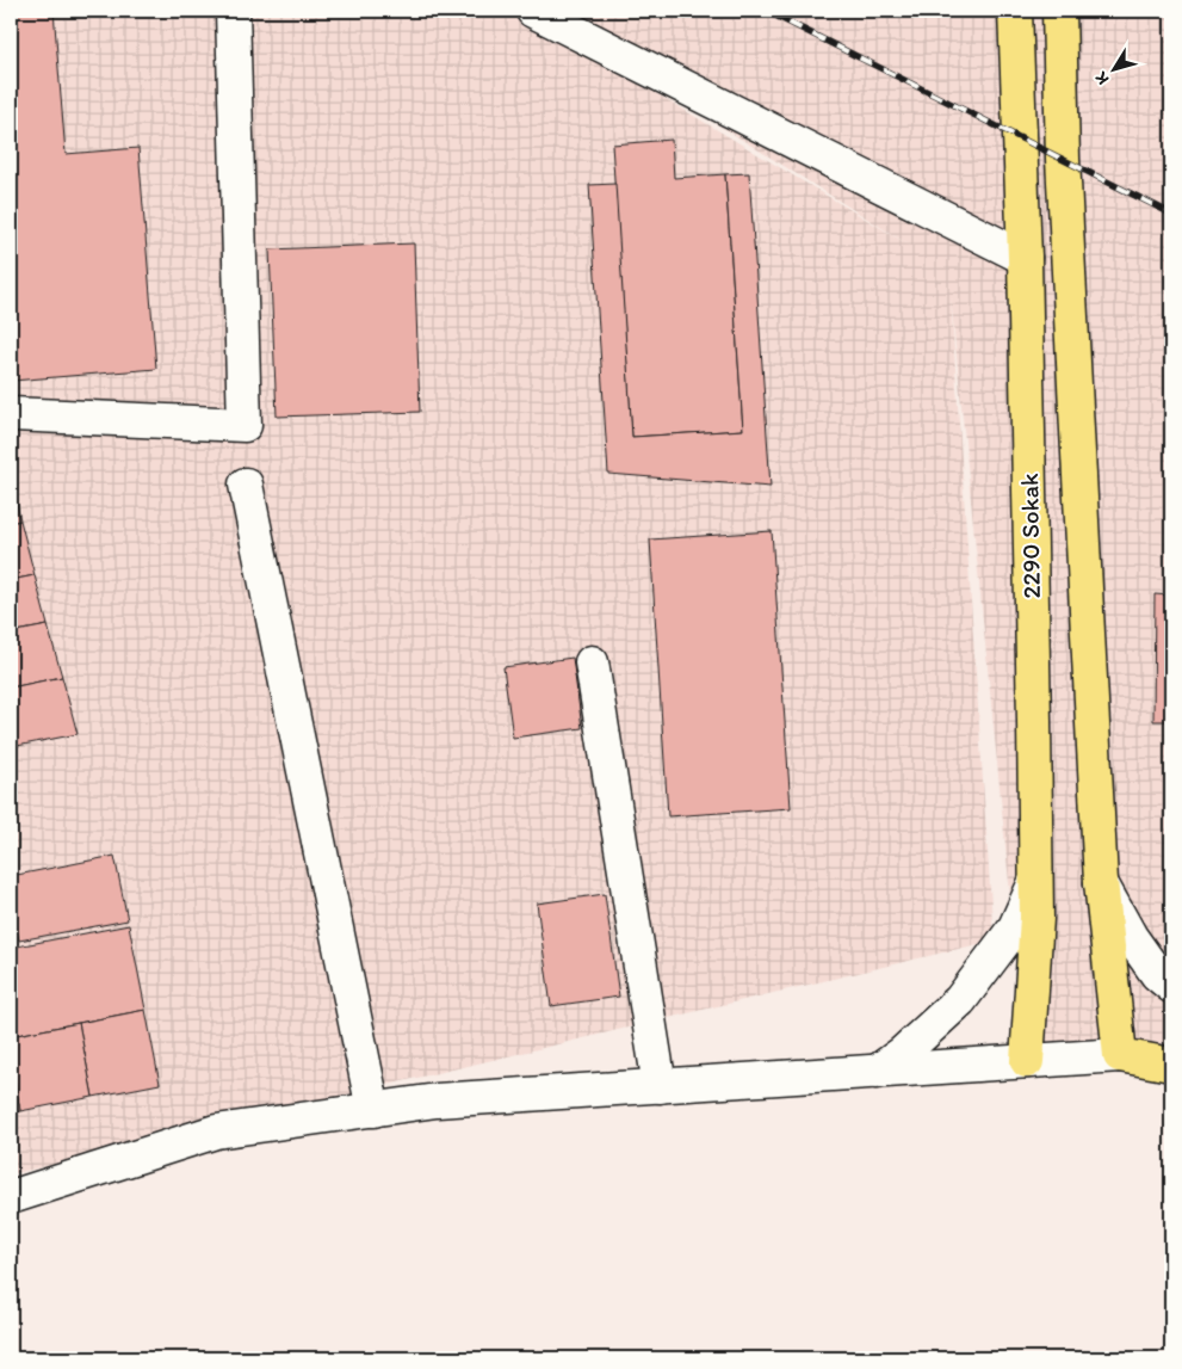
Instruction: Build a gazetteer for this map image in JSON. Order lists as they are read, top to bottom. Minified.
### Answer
{"streets":{"main road":["2290 Sokak"]},"north":"bottom left"}
